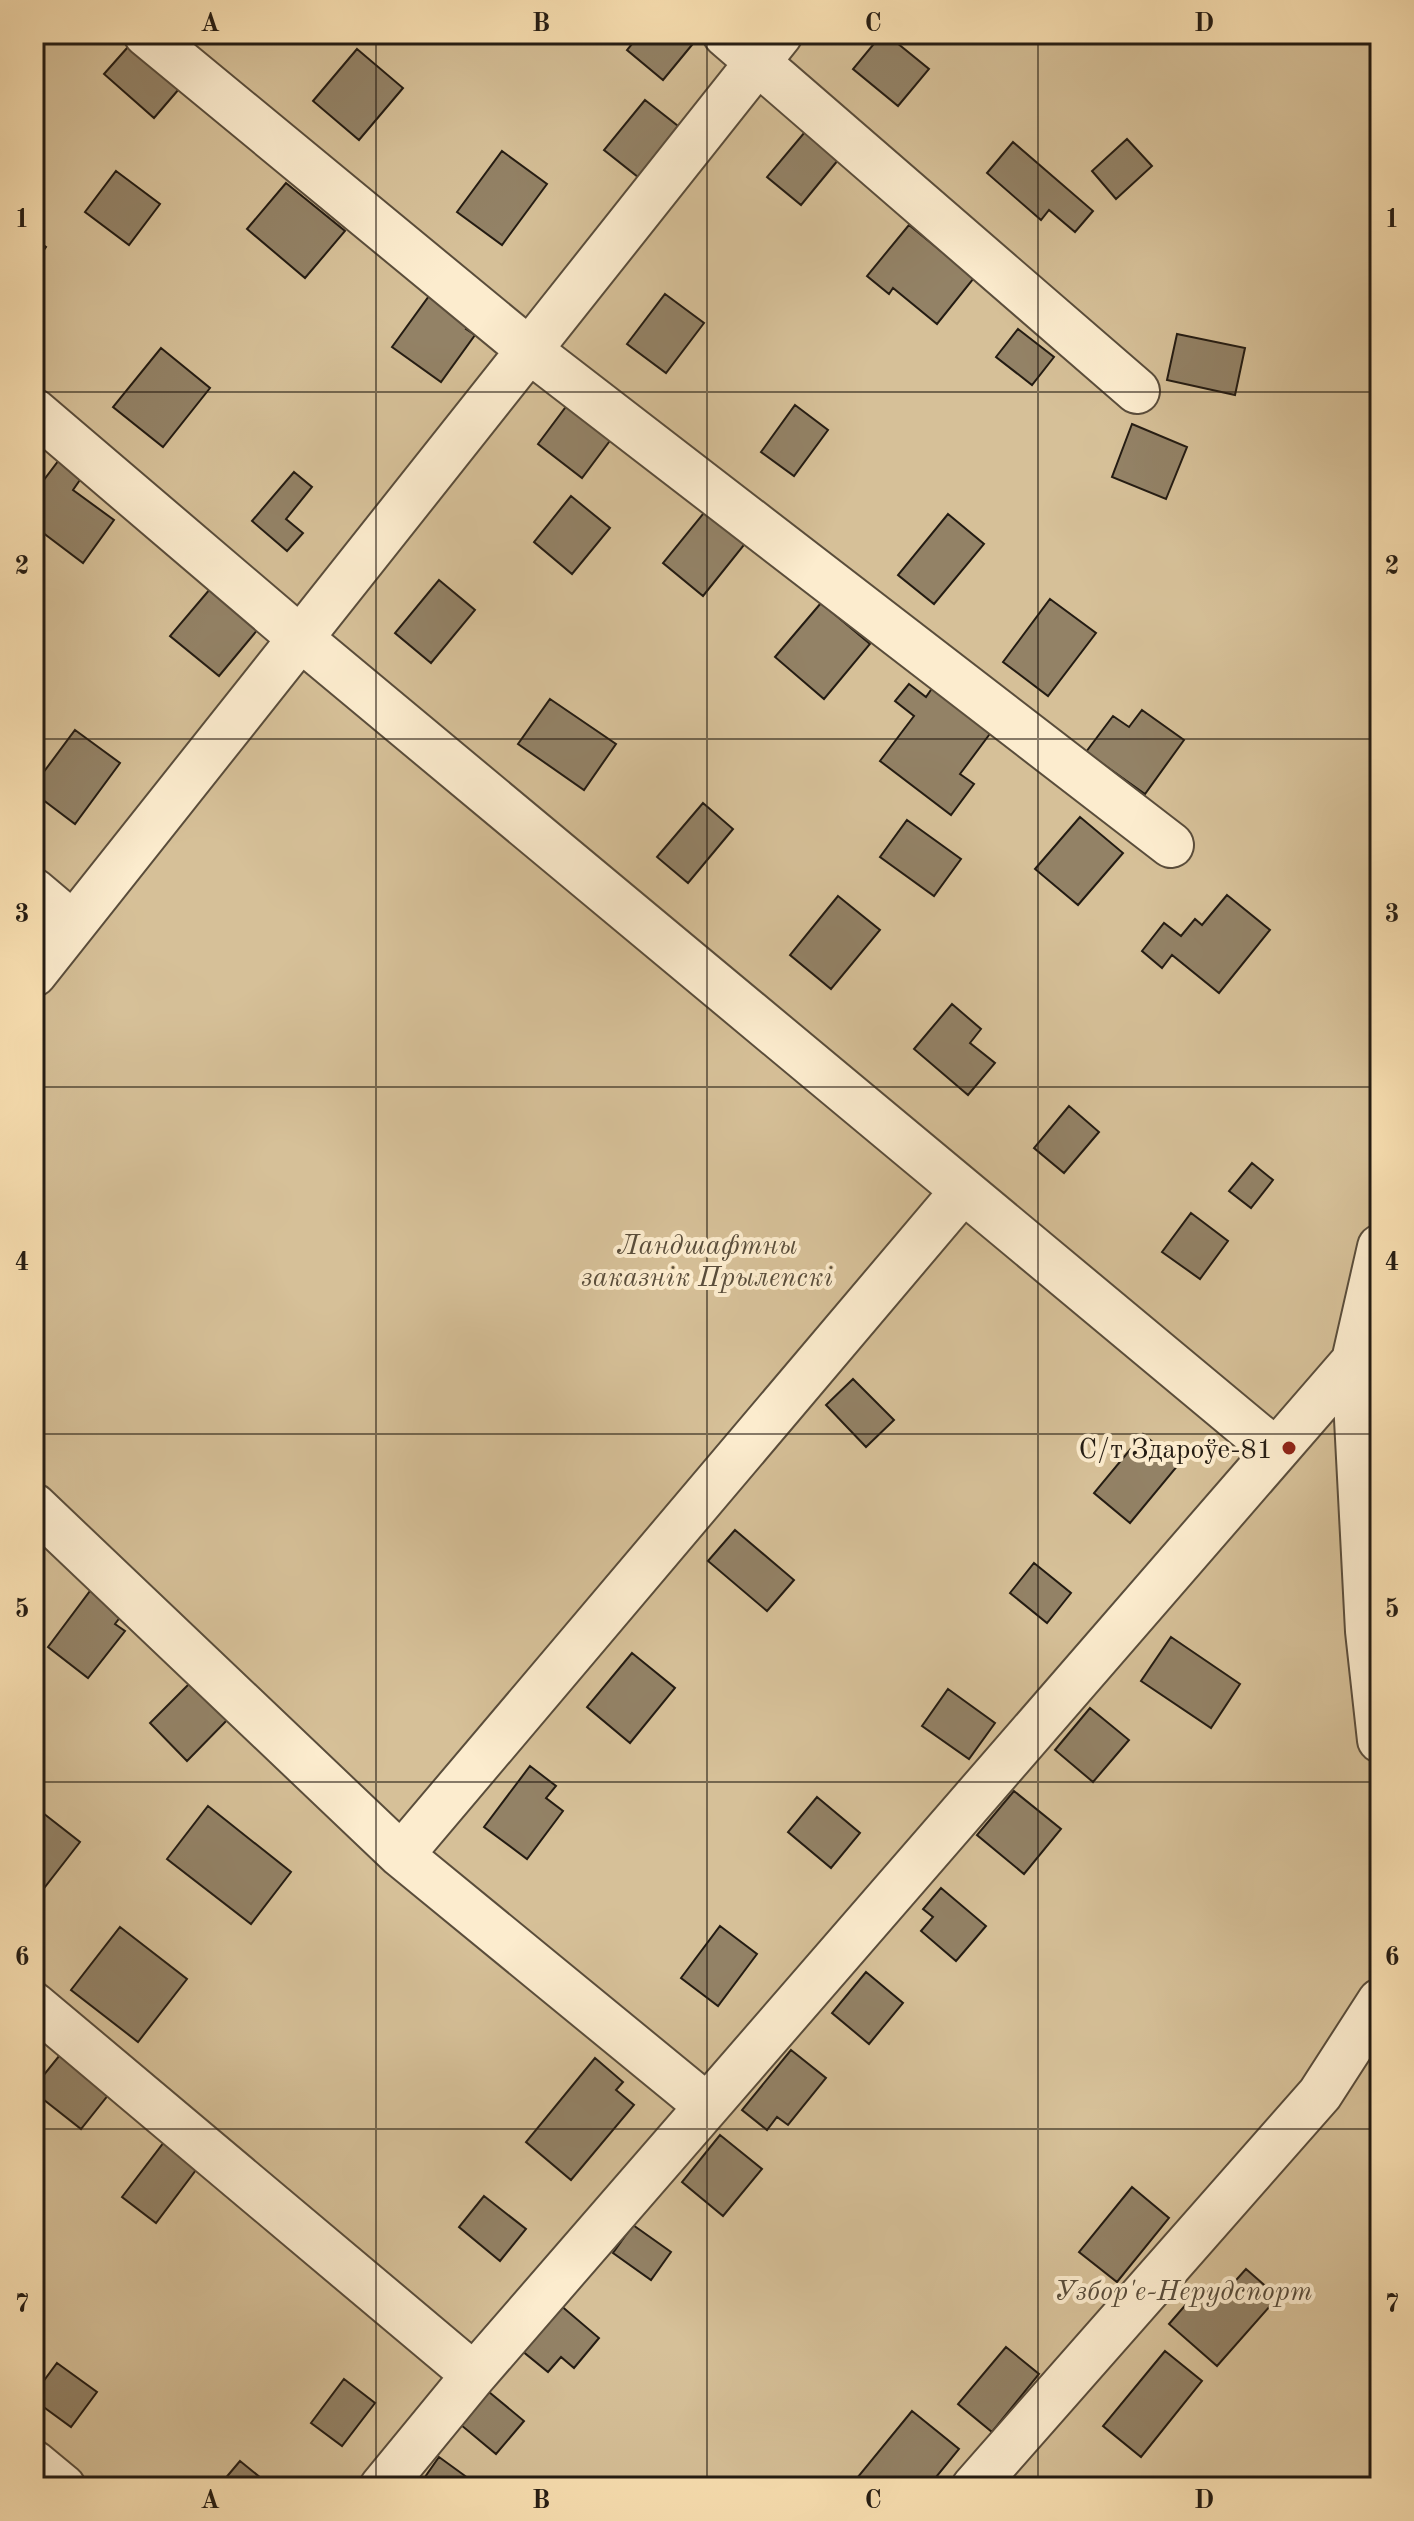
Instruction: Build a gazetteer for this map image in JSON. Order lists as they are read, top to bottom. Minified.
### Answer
{"parks":["Ландшафтны заказнік Прылепскі","Узбор'е-Нерудспорт"],"places":["С/т Здароўе-81"],"grid":{"columns":["A","B","C","D"],"rows":["1","2","3","4","5","6","7"]}}
